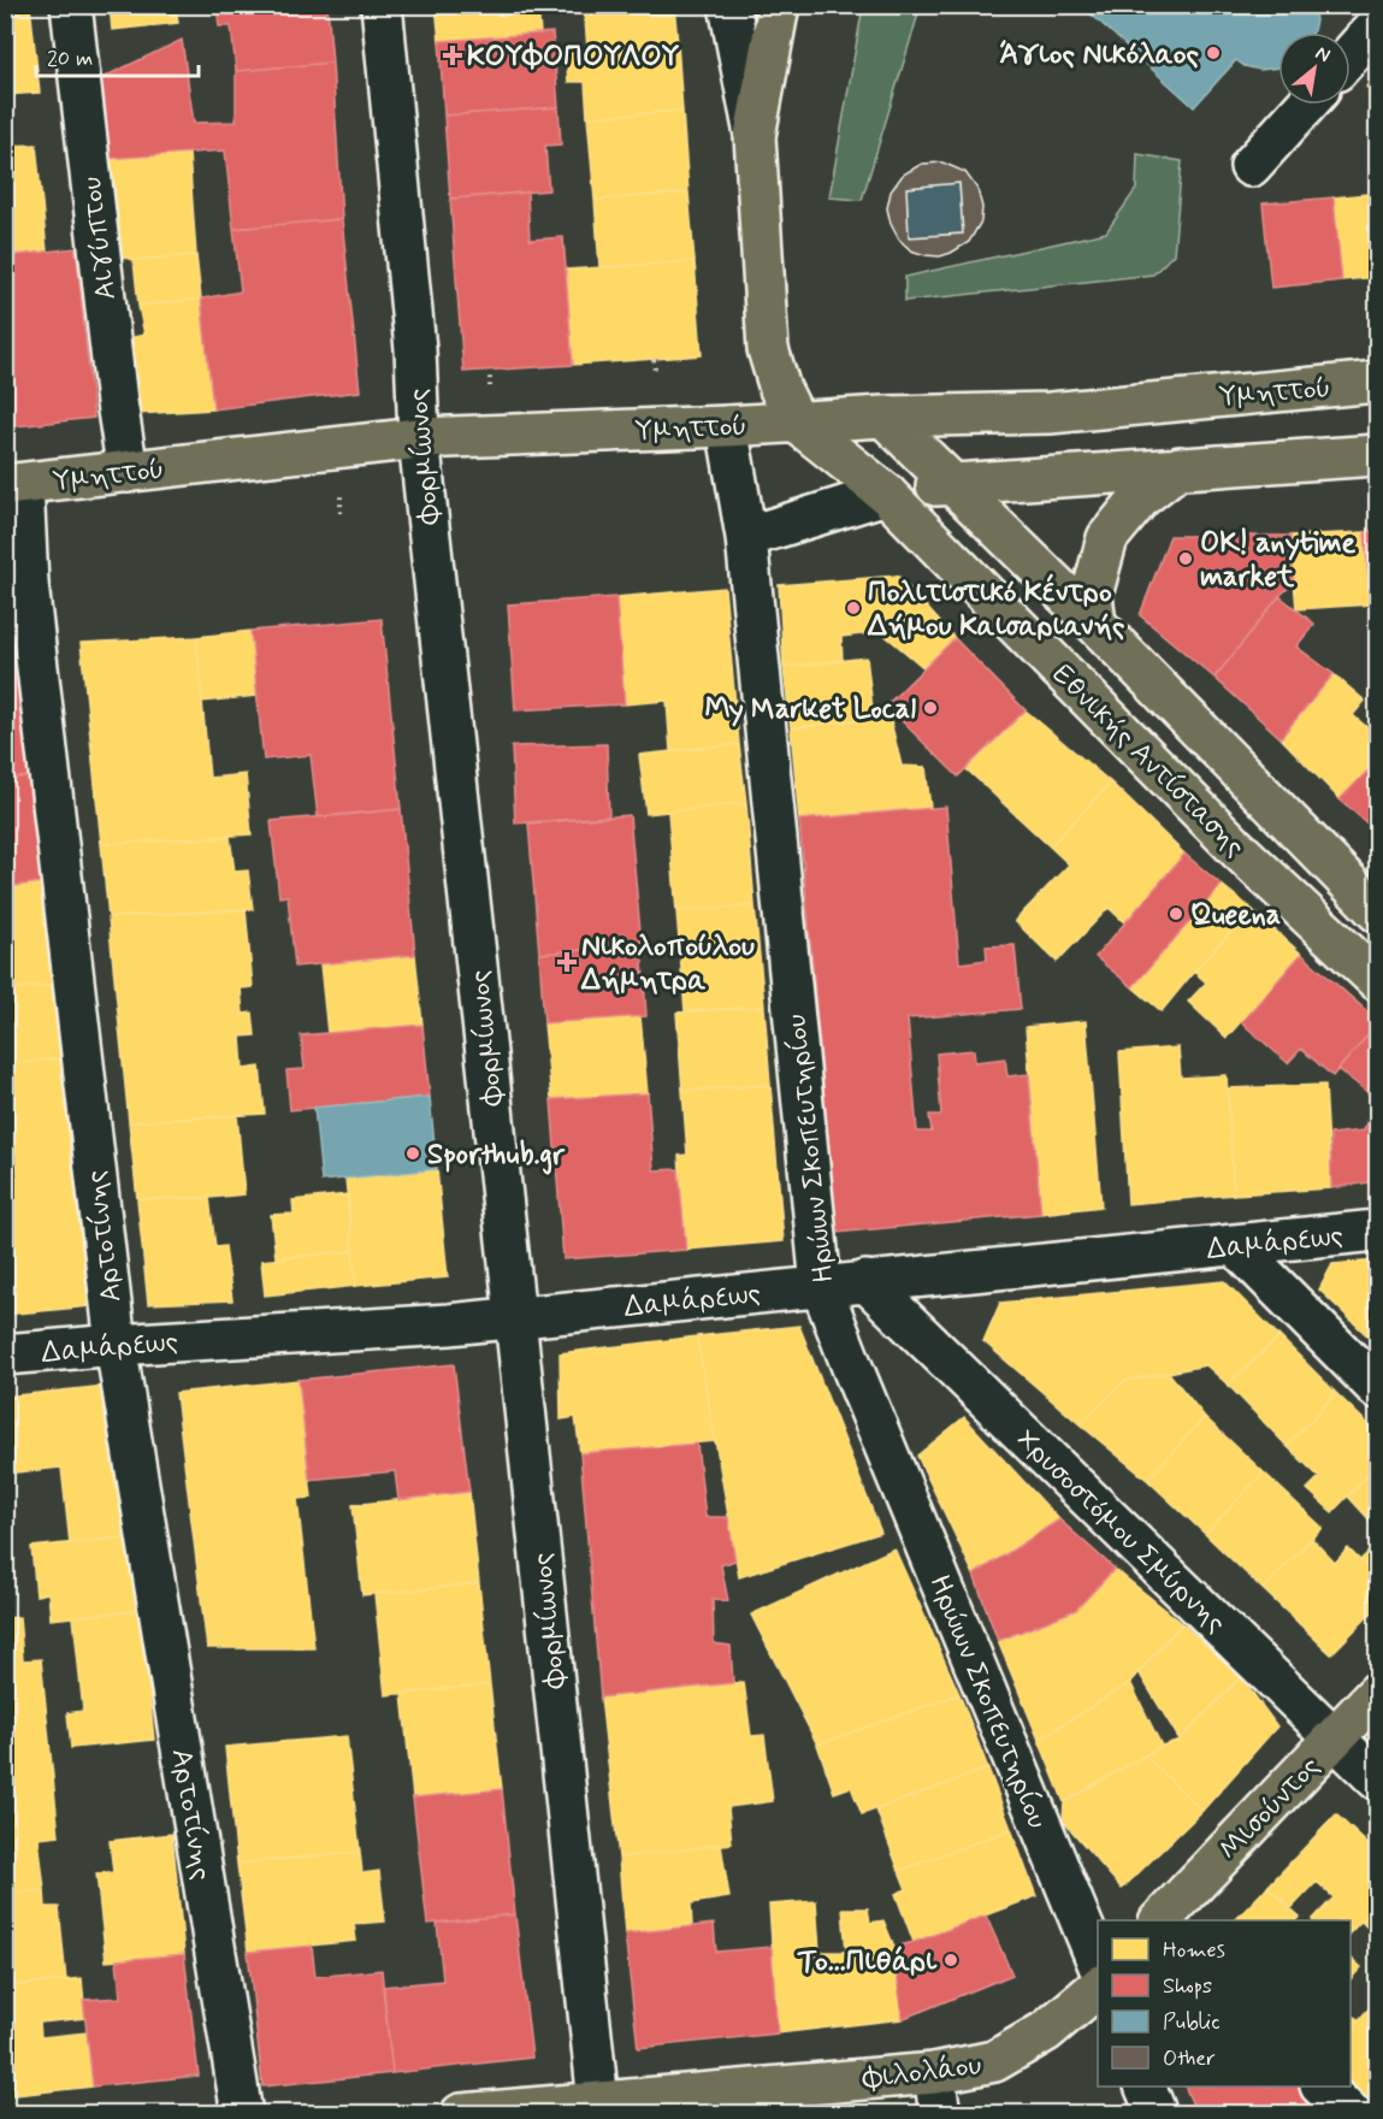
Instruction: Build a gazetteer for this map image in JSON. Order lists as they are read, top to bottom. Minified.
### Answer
{"streets":{"main road":["Υμηττού","Εθνικής Αντίστασης","Μισούντος","Φιλολάου"],"street":["Αιγύπτου","Φορμίωνος","Ηρώων Σκοπευτηρίου","Αρτοτίνης","Δαμάρεως","Χρυσοστόμου Σμύρνης"]},"crossings":[["Αιγύπτου","Υμηττού"],["Υμηττού","Φορμίωνος"],["Υμηττού","Εθνικής Αντίστασης"],["Υμηττού","Ηρώων Σκοπευτηρίου"],["Υμηττού","Αρτοτίνης"],["Φορμίωνος","Δαμάρεως"],["Φορμίωνος","Φιλολάου"],["Ηρώων Σκοπευτηρίου","Δαμάρεως"],["Αρτοτίνης","Δαμάρεως"],["Δαμάρεως","Χρυσοστόμου Σμύρνης"],["Χρυσοστόμου Σμύρνης","Μισούντος"]],"places":{"other":["Άγιος Νικόλαος","OK! anytime market","Πολιτιστικό Κέντρο Δήμου Καισαριανής","My Market Local","Queena","Sporthub.gr","Το...Πιθάρι"],"health":["ΚΟΥΦΟΠΟΥΛΟΥ","Νικολοπούλου Δήμητρα"]},"legend":["Homes","Shops","Public","Other"],"scale_bar":"20 m","north":"top right"}
